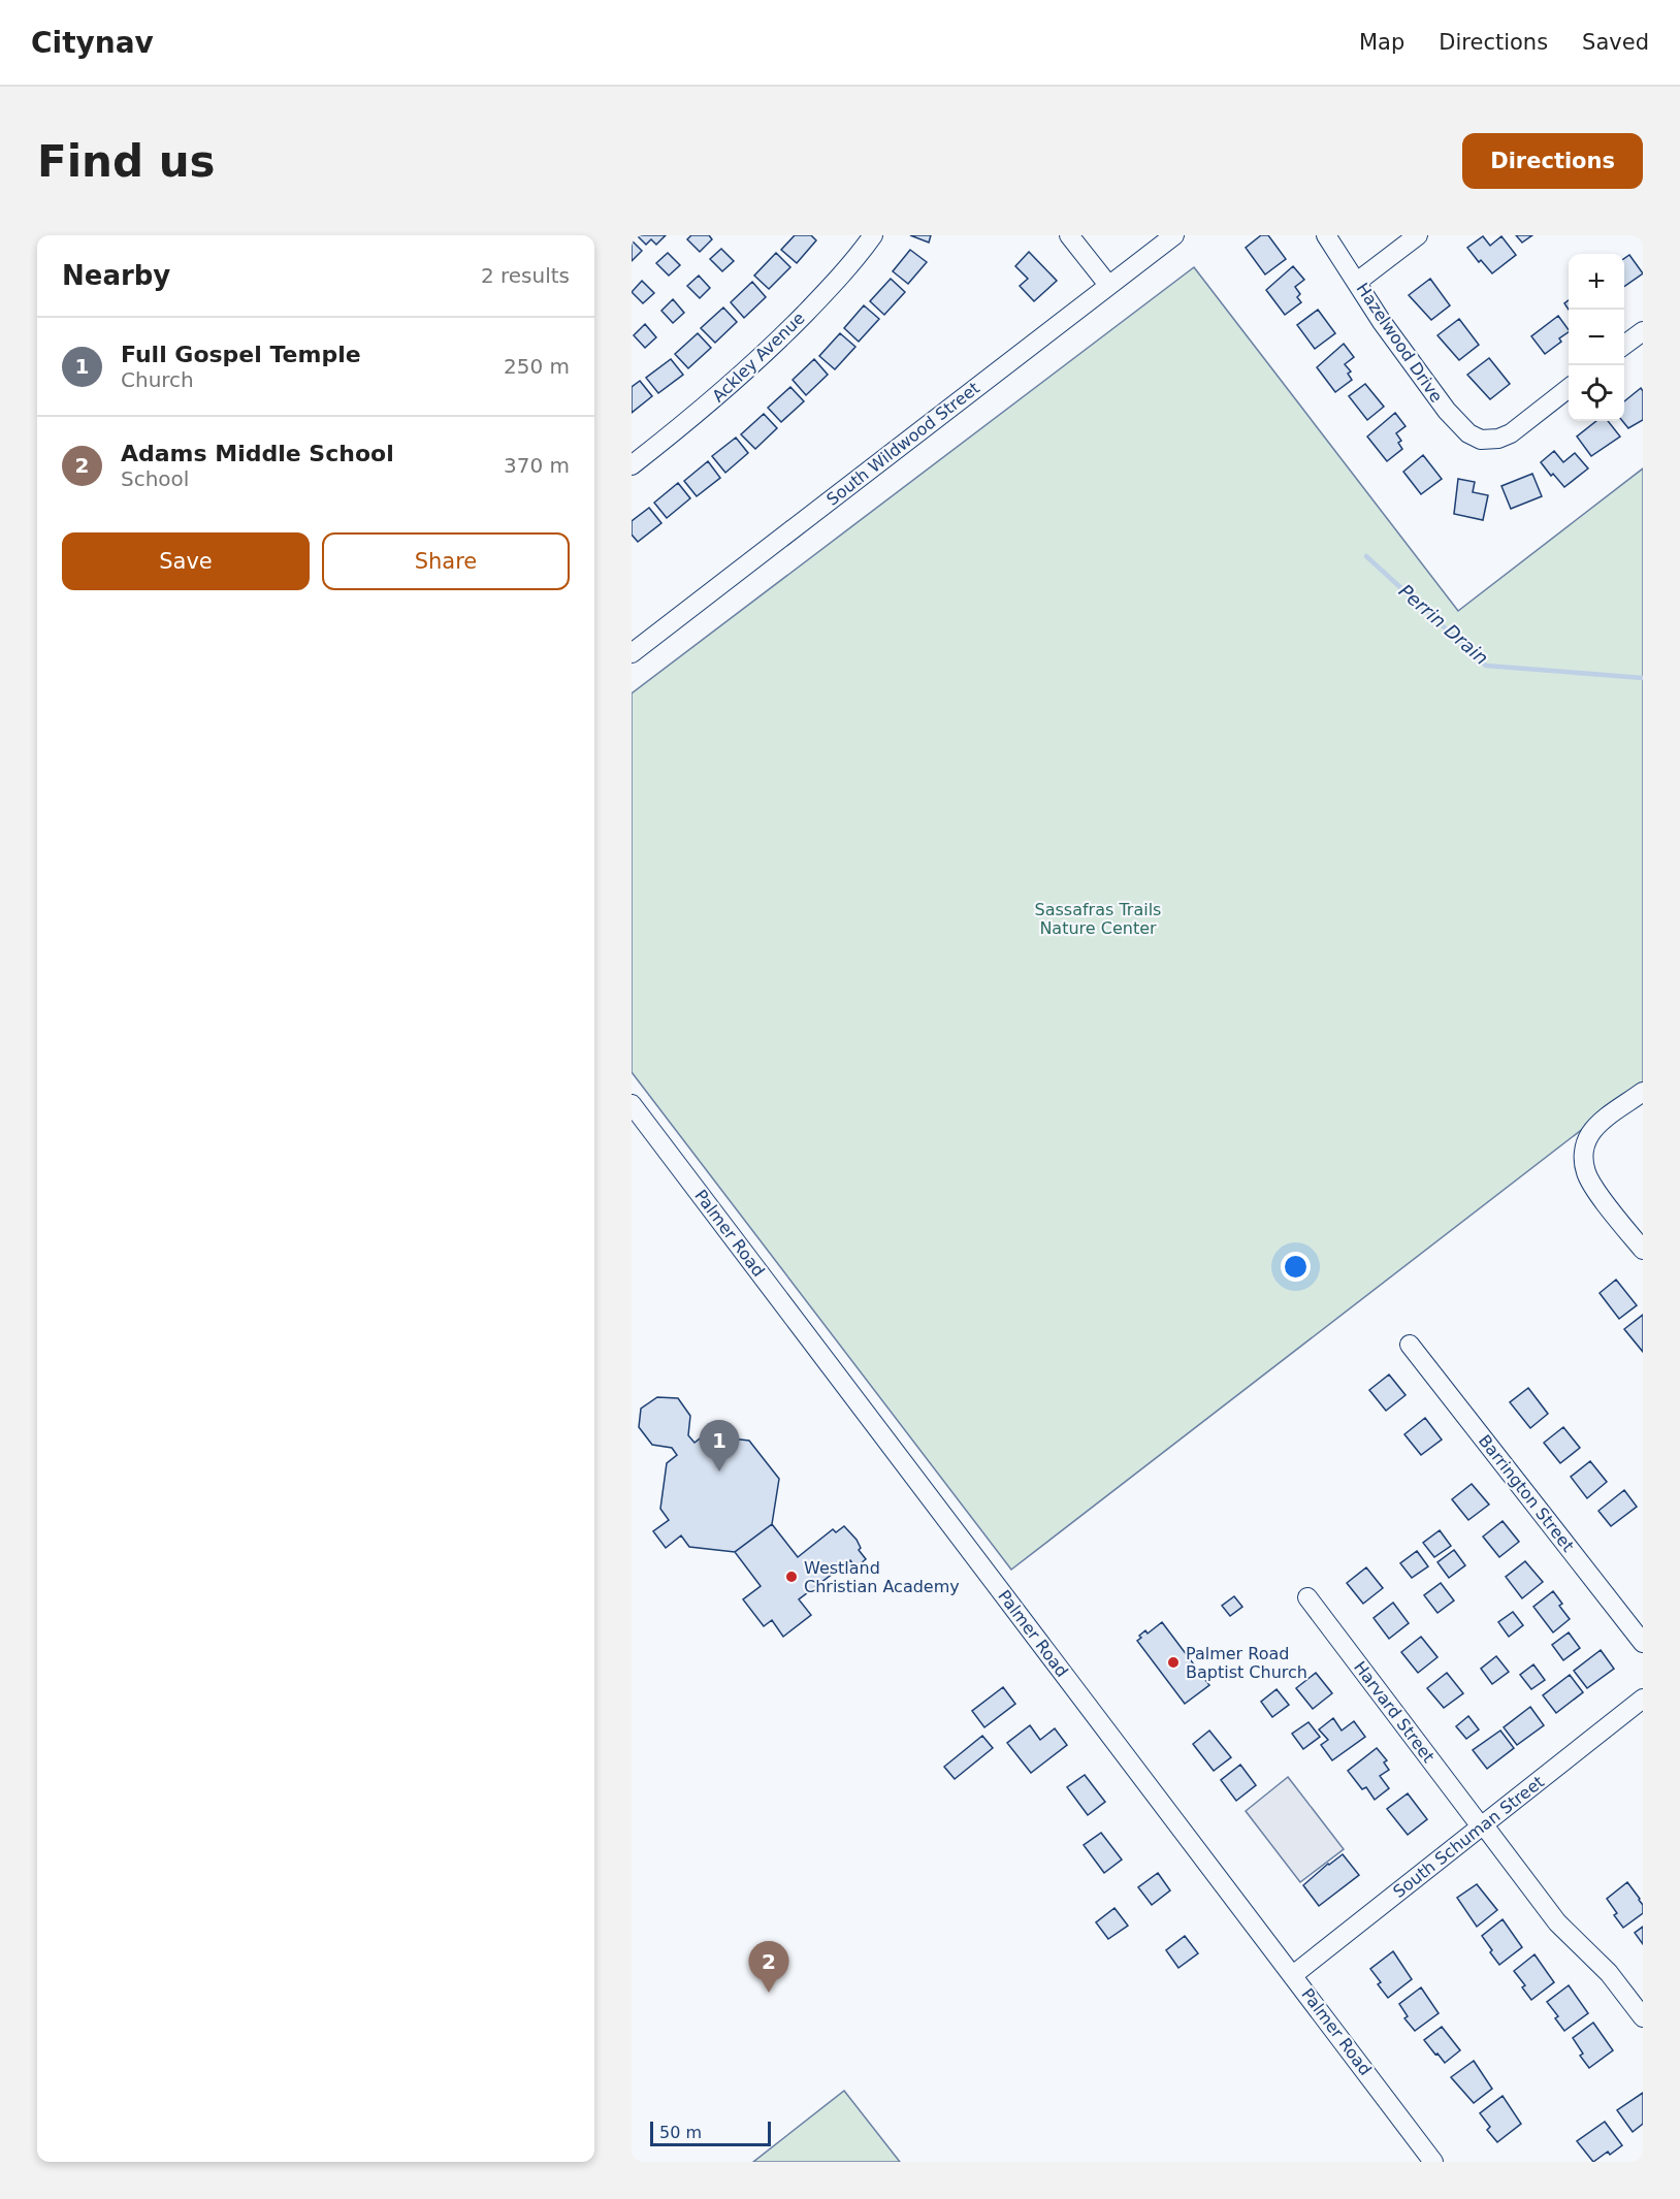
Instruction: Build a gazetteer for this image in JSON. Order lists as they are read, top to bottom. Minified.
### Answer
{"streets":{"street":["Hazelwood Drive","Ackley Avenue","South Wildwood Street","Palmer Road","Barrington Street","Harvard Street","South Schuman Street"]},"crossings":[["Palmer Road","South Schuman Street"],["Harvard Street","South Schuman Street"]],"water":["Perrin Drain"],"parks":["Sassafras Trails Nature Center"],"places":["Westland Christian Academy","Palmer Road Baptist Church"],"scale_bar":"50 m","page":{"header":"Citynav","nav":["Map","Directions","Saved"],"buttons":["Directions",["Save","Share"]],"title":"Find us","heading":["Nearby","2 results"],"map_buttons":["+","−"],"list":[{"mark":"1","name":"Full Gospel Temple","note":"Church","value":"250 m"},{"mark":"2","name":"Adams Middle School","note":"School","value":"370 m"}],"pins":["1","2"],"scale":"50 m"}}
